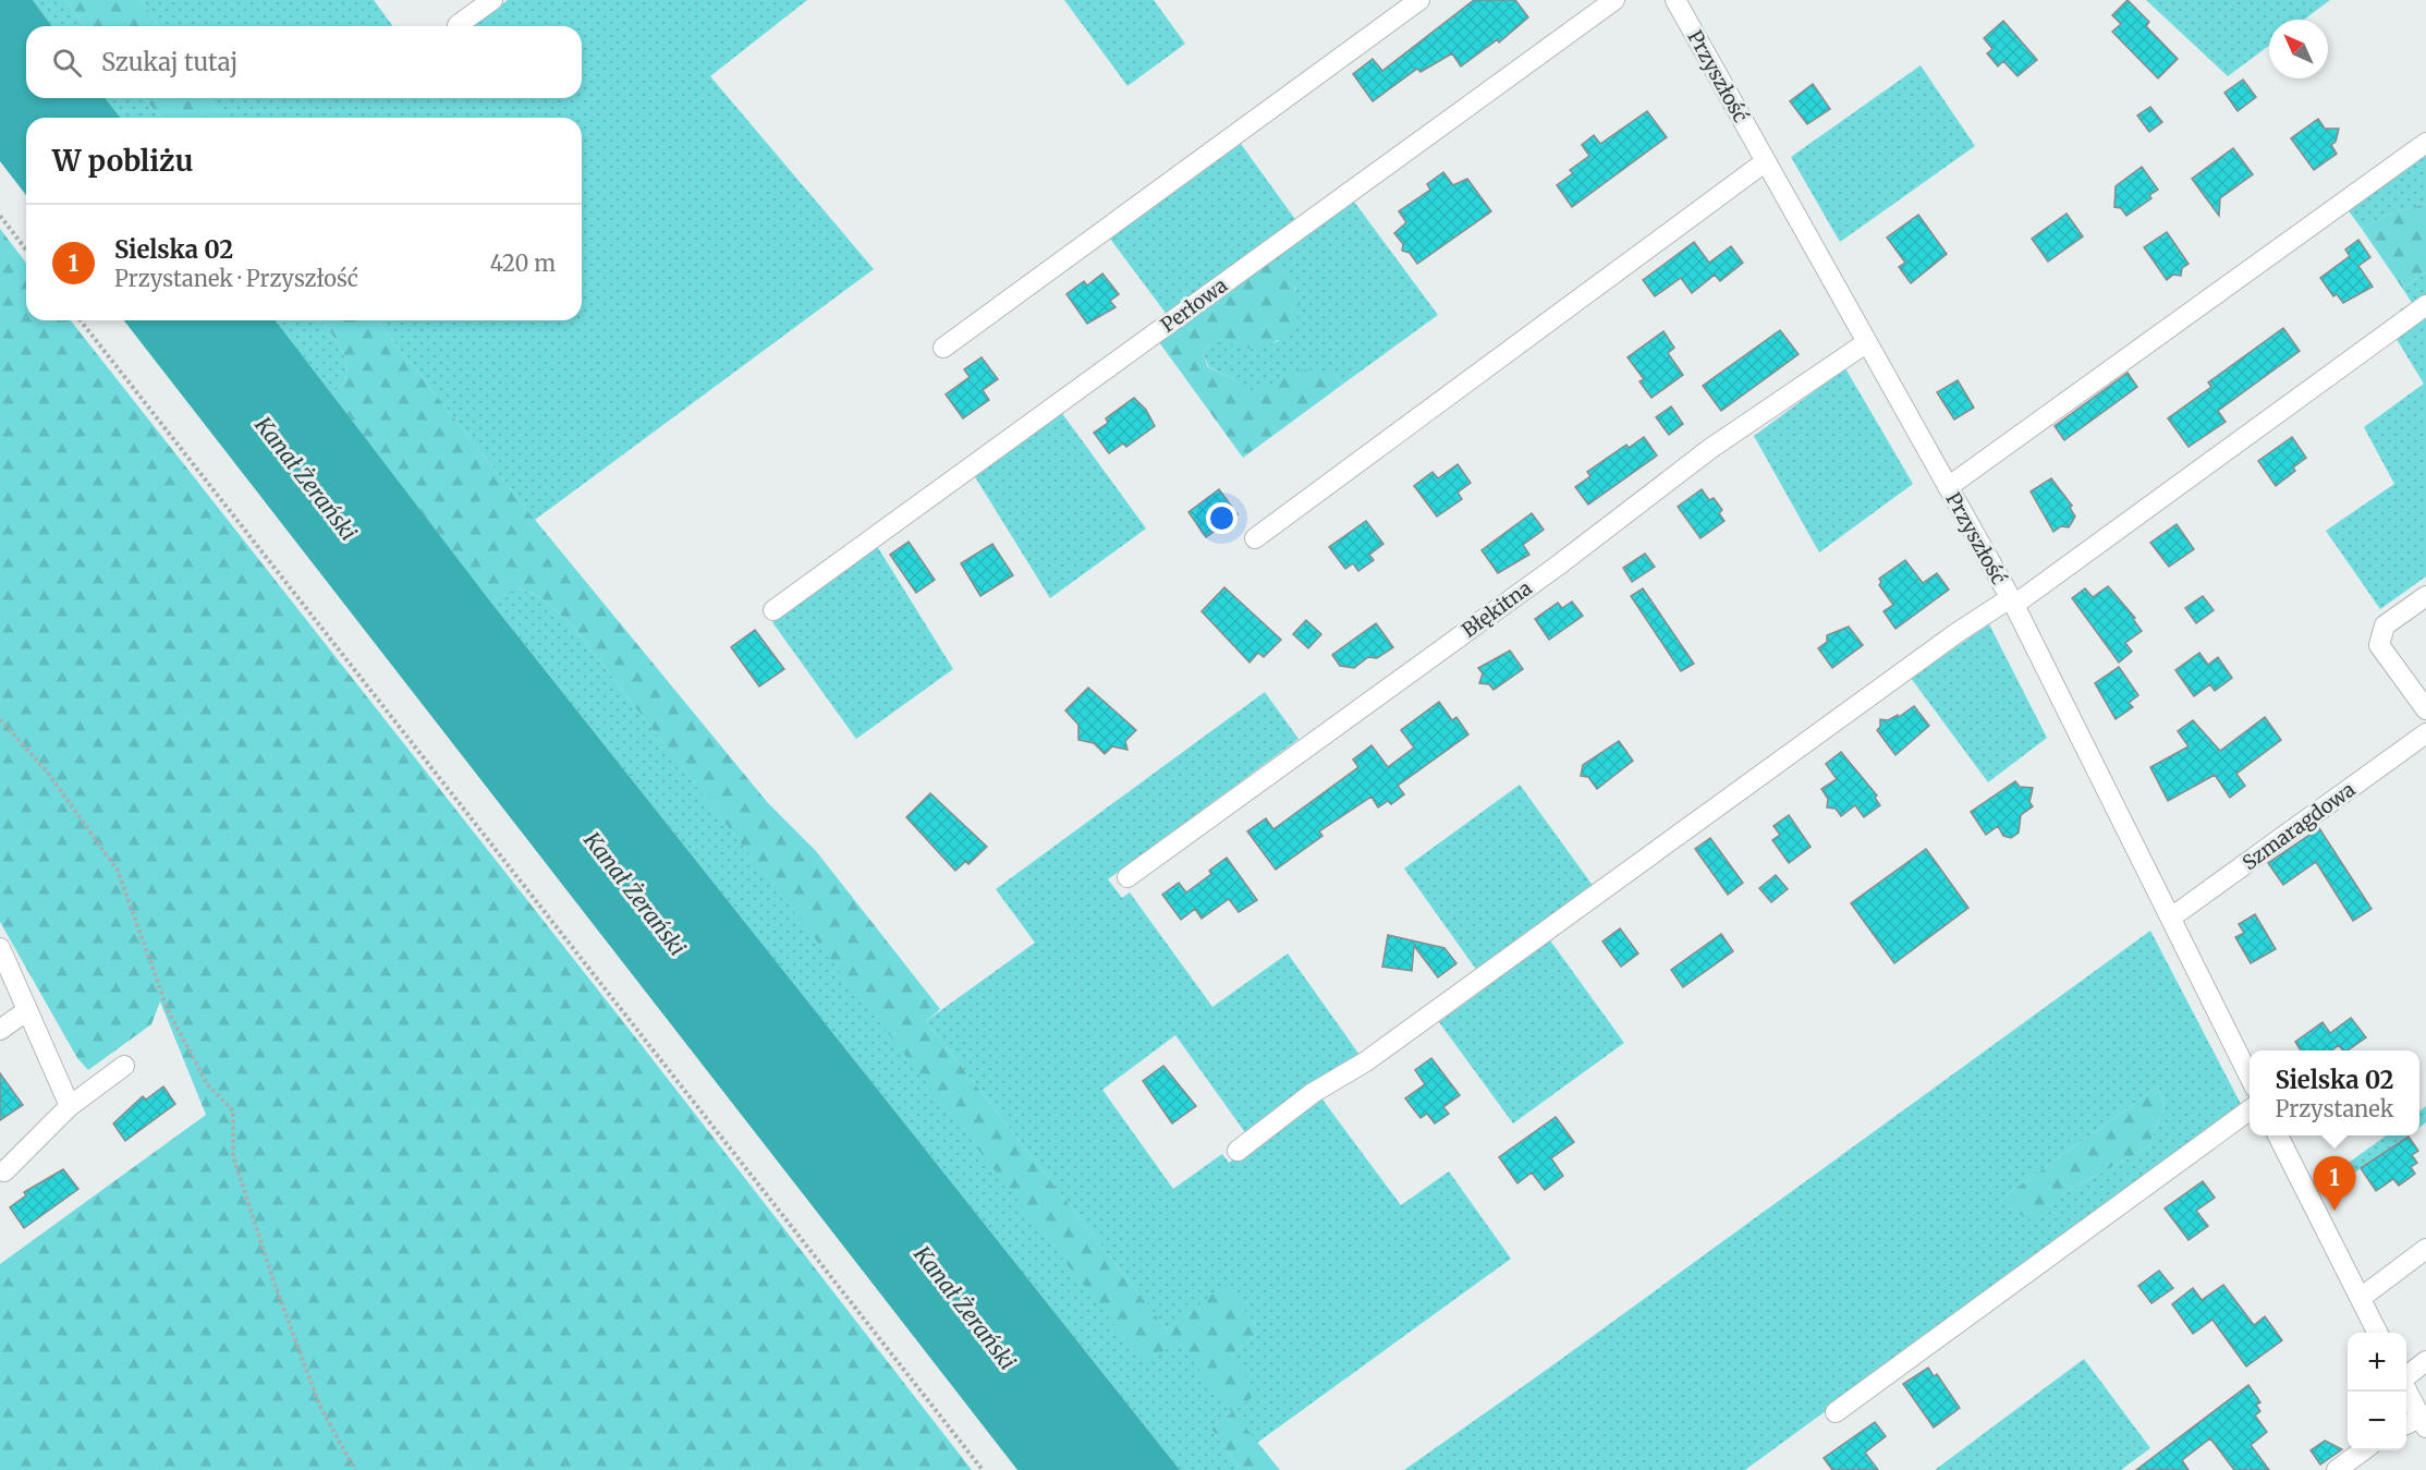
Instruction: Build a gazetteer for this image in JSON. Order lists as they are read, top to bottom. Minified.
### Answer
{"streets":{"street":["Przyszłość","Perłowa","Błękitna","Szmaragdowa"]},"crossings":[["Przyszłość","Błękitna"],["Przyszłość","Szmaragdowa"]],"water":["Kanał Żerański"],"north":"top left","page":{"search":"Szukaj tutaj","heading":"W pobliżu","list":[{"mark":"1","name":"Sielska 02","note":"Przystanek · Przyszłość","value":"420 m"}],"popup":["Sielska 02","Przystanek"],"pins":"1","map_buttons":["+","−"]}}
